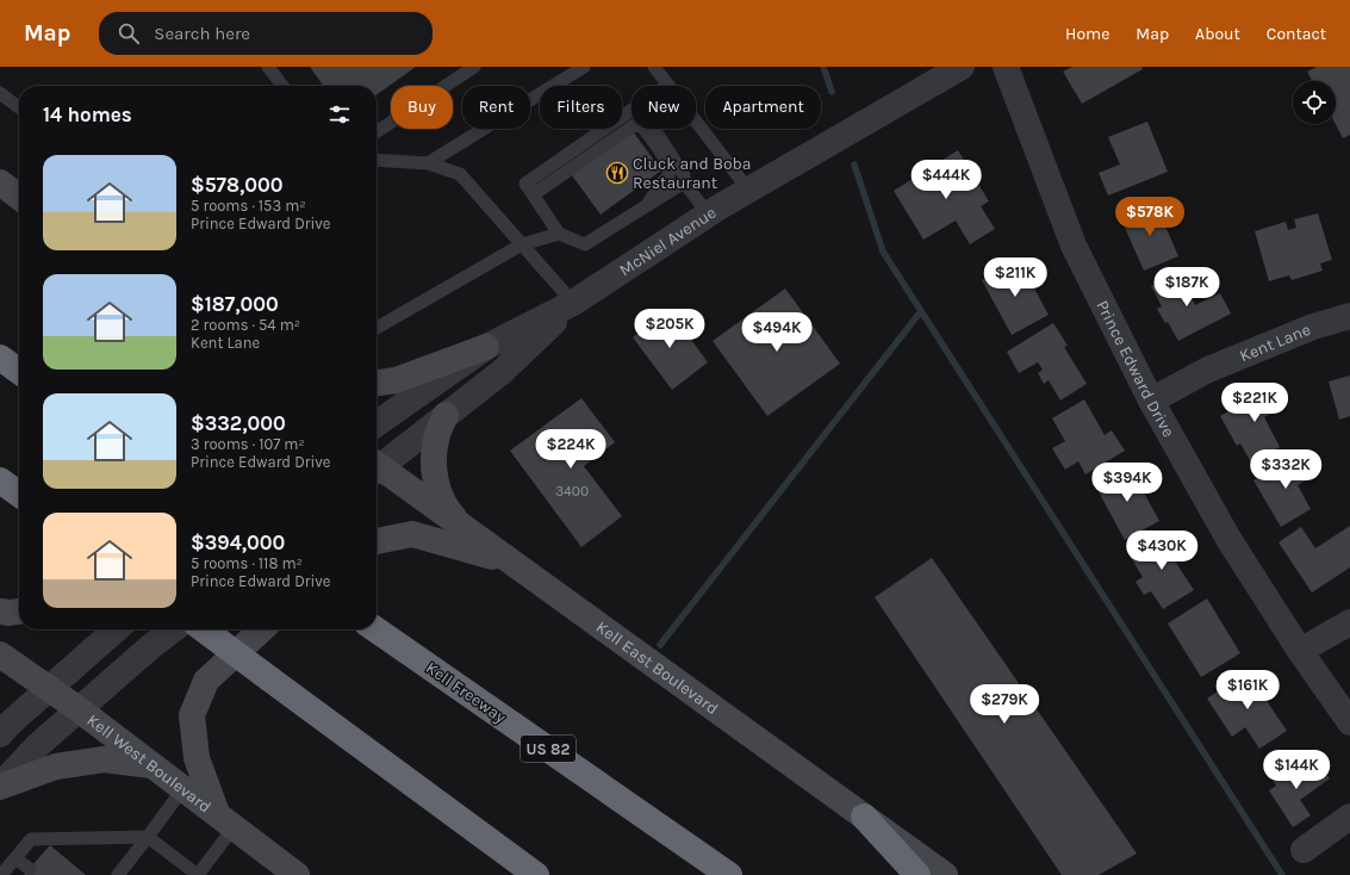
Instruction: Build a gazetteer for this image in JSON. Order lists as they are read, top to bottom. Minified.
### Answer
{"streets":{"highway":["Kell Freeway","US 82"],"main road":["Kell East Boulevard","Kell West Boulevard"],"street":["McNiel Avenue","Kent Lane","Prince Edward Drive"]},"crossings":[["Kent Lane","Prince Edward Drive"]],"places":{"restaurant":["Cluck and Boba Restaurant"]},"house_numbers":["3400"],"page":{"header":"Map","search":"Search here","nav":["Home","Map","About","Contact"],"chip":["Buy","Rent","Filters","New","Apartment"],"heading":"14 homes","list":[{"name":"$578,000","note":"5 rooms · 153 m² · Prince Edward Drive"},{"name":"$187,000","note":"2 rooms · 54 m² · Kent Lane"},{"name":"$332,000","note":"3 rooms · 107 m² · Prince Edward Drive"},{"name":"$394,000","note":"5 rooms · 118 m² · Prince Edward Drive"}],"price":["$444K","$578K","$211K","$187K","$205K","$494K","$221K","$224K","$332K","$394K","$430K","$161K","$279K","$144K"]}}
